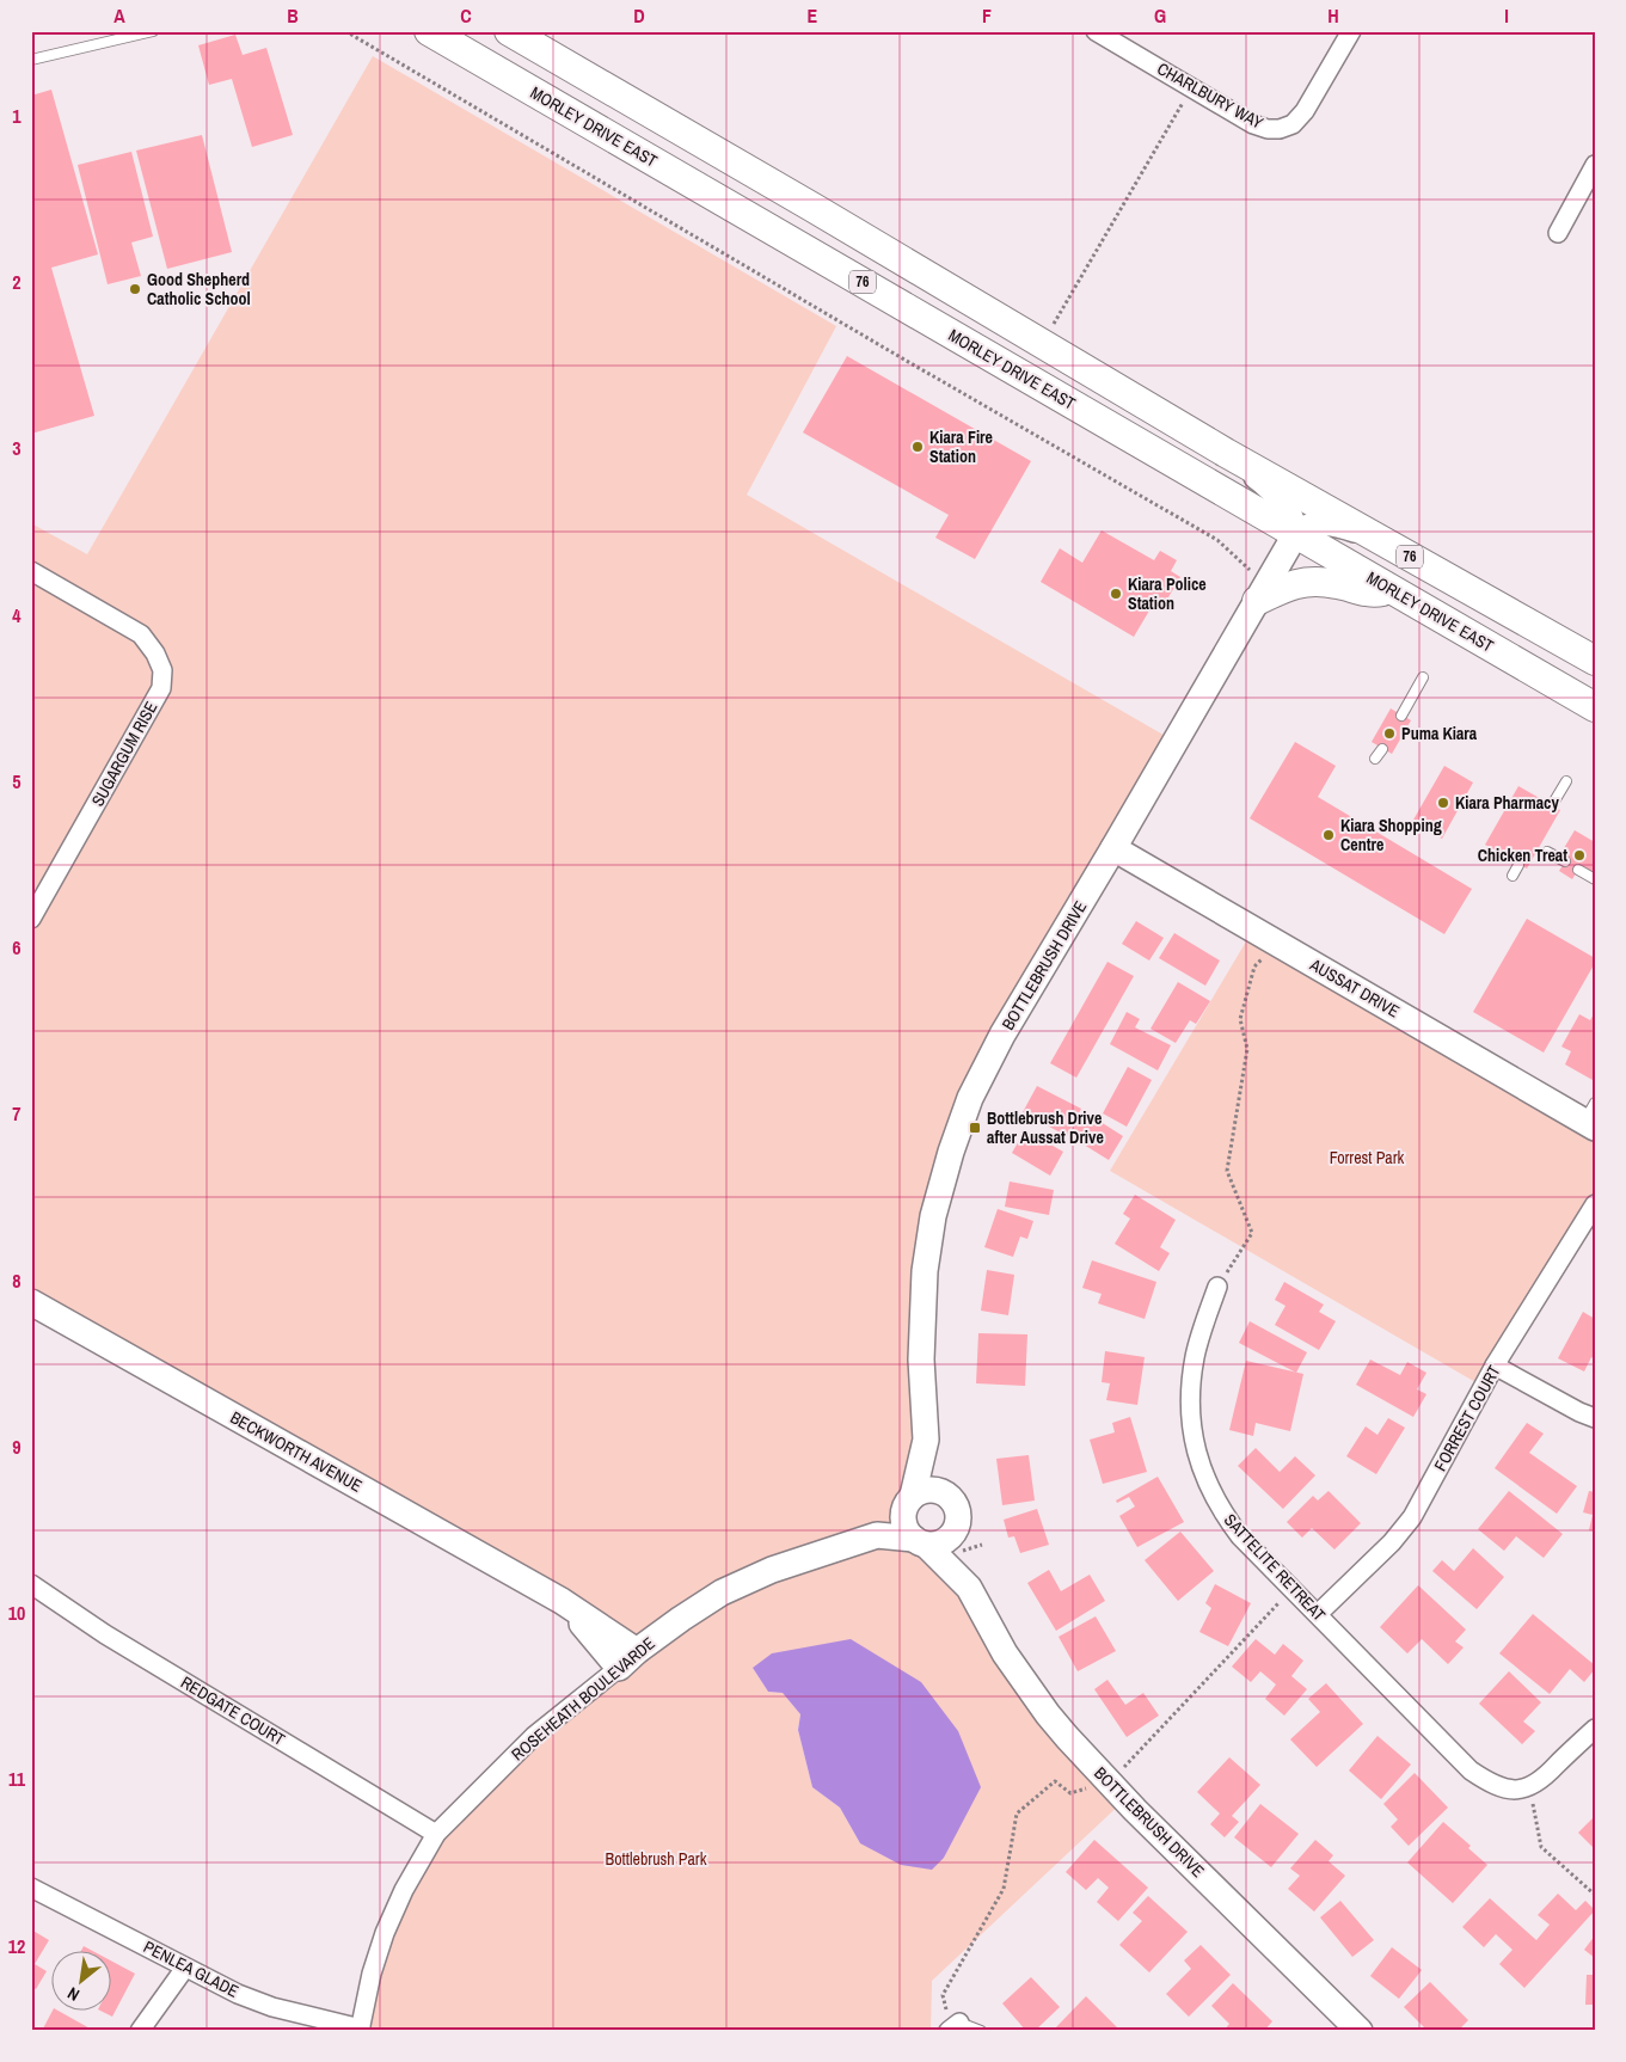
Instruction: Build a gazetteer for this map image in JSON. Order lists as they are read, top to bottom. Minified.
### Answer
{"streets":{"main road":["MORLEY DRIVE EAST","76"],"street":["CHARLBURY WAY","SUGARGUM RISE","BOTTLEBRUSH DRIVE","AUSSAT DRIVE","FORREST COURT","BECKWORTH AVENUE","SATTELITE RETREAT","ROSEHEATH BOULEVARDE","REDGATE COURT","PENLEA GLADE"]},"crossings":[["MORLEY DRIVE EAST","BOTTLEBRUSH DRIVE"],["BOTTLEBRUSH DRIVE","AUSSAT DRIVE"],["BOTTLEBRUSH DRIVE","ROSEHEATH BOULEVARDE"],["FORREST COURT","SATTELITE RETREAT"],["BECKWORTH AVENUE","ROSEHEATH BOULEVARDE"],["ROSEHEATH BOULEVARDE","REDGATE COURT"],["ROSEHEATH BOULEVARDE","PENLEA GLADE"]],"parks":["Forrest Park","Bottlebrush Park"],"places":{"other":["Good Shepherd Catholic School","Kiara Fire Station","Kiara Police Station","Puma Kiara","Kiara Pharmacy","Kiara Shopping Centre","Chicken Treat"],"transit":["Bottlebrush Drive after Aussat Drive"]},"north":"bottom left","grid":{"columns":["A","B","C","D","E","F","G","H","I"],"rows":["1","2","3","4","5","6","7","8","9","10","11","12"]}}
